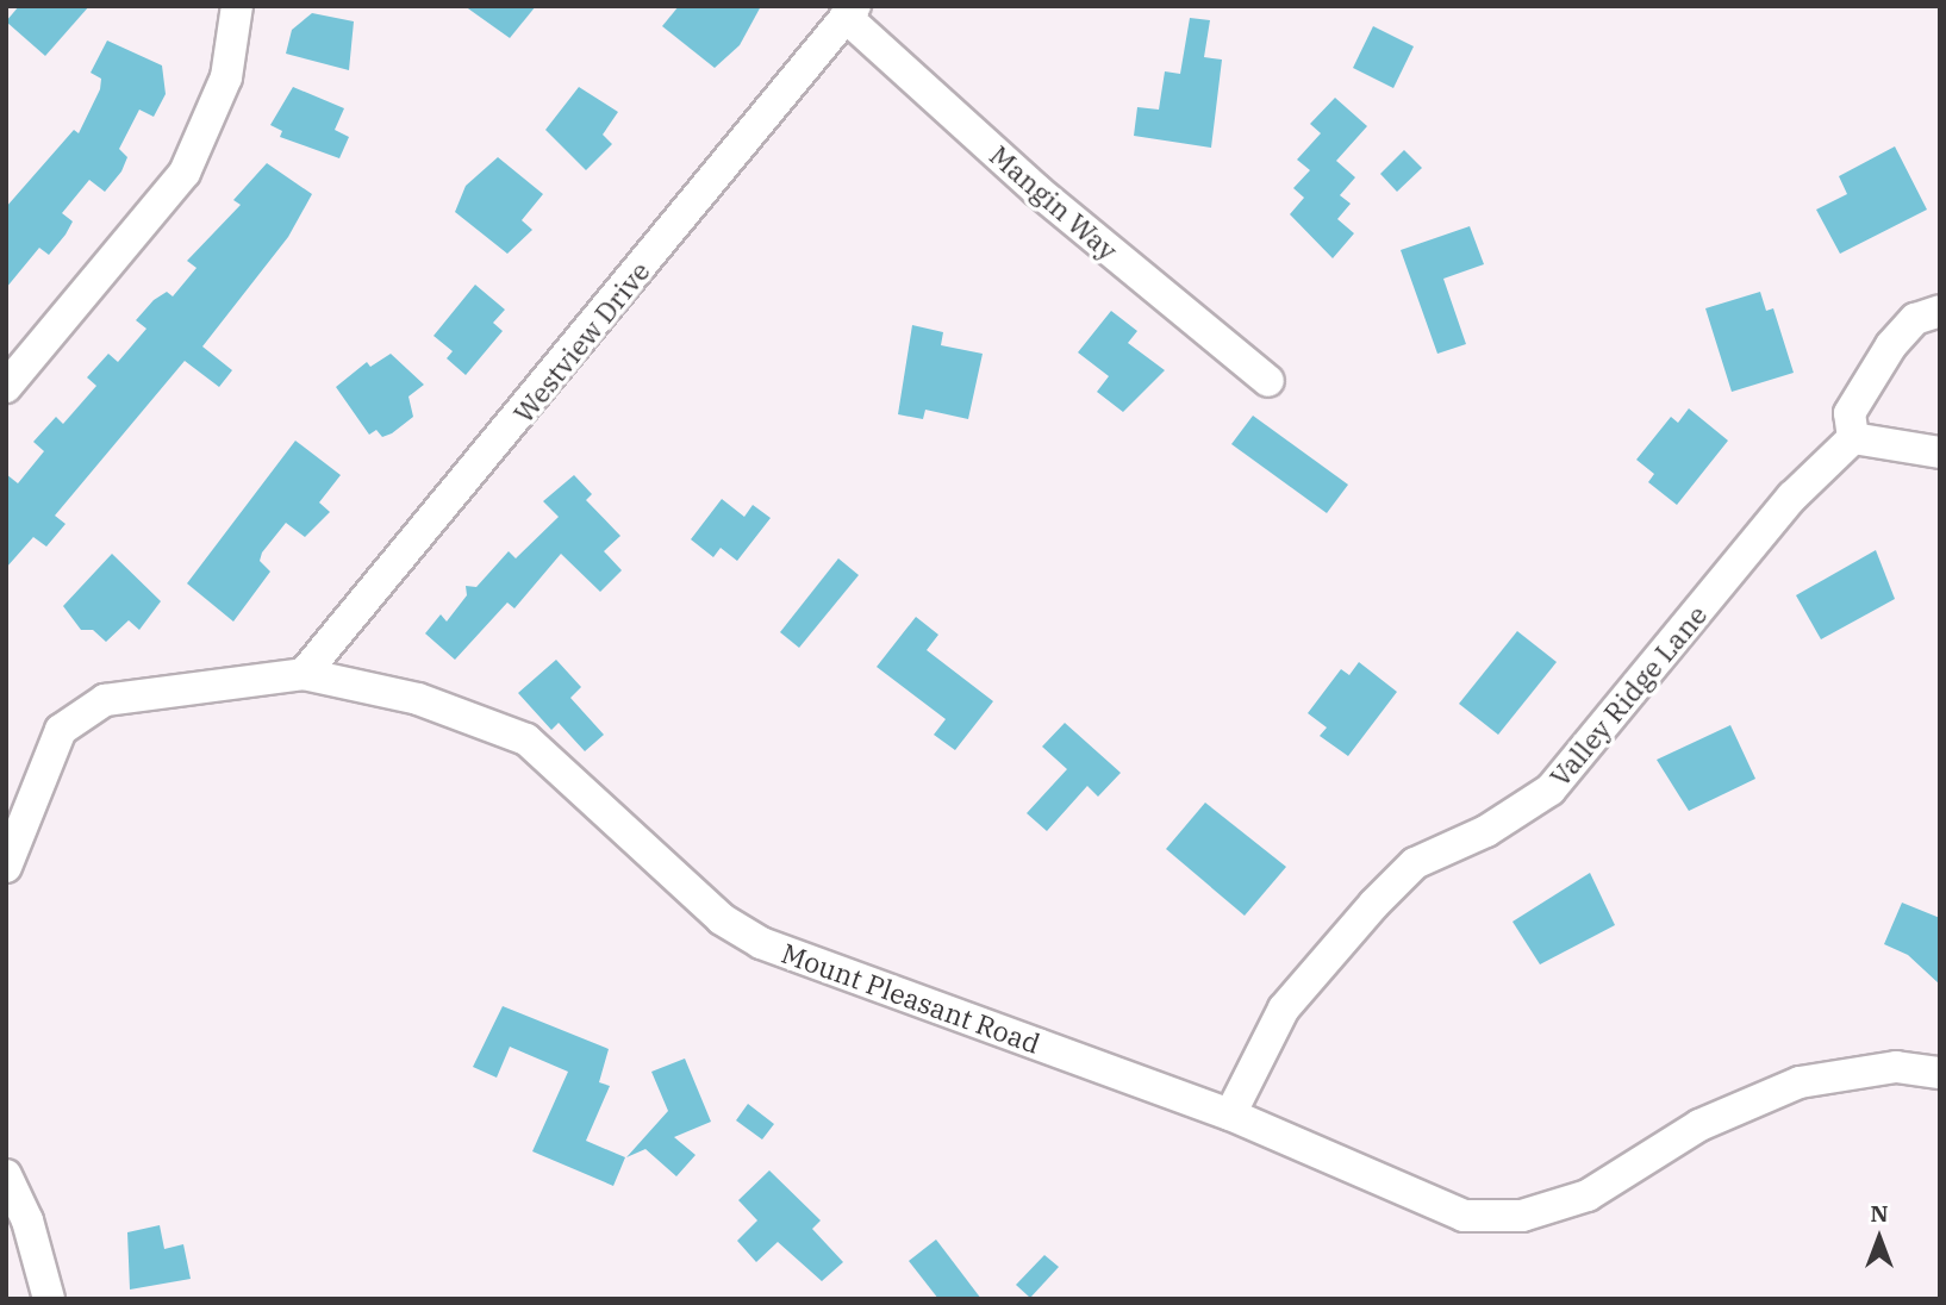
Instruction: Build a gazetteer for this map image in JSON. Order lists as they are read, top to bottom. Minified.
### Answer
{"streets":{"street":["Mangin Way","Westview Drive","Valley Ridge Lane","Mount Pleasant Road"]},"crossings":[["Mangin Way","Westview Drive"],["Westview Drive","Mount Pleasant Road"],["Valley Ridge Lane","Mount Pleasant Road"]],"north":"top"}
